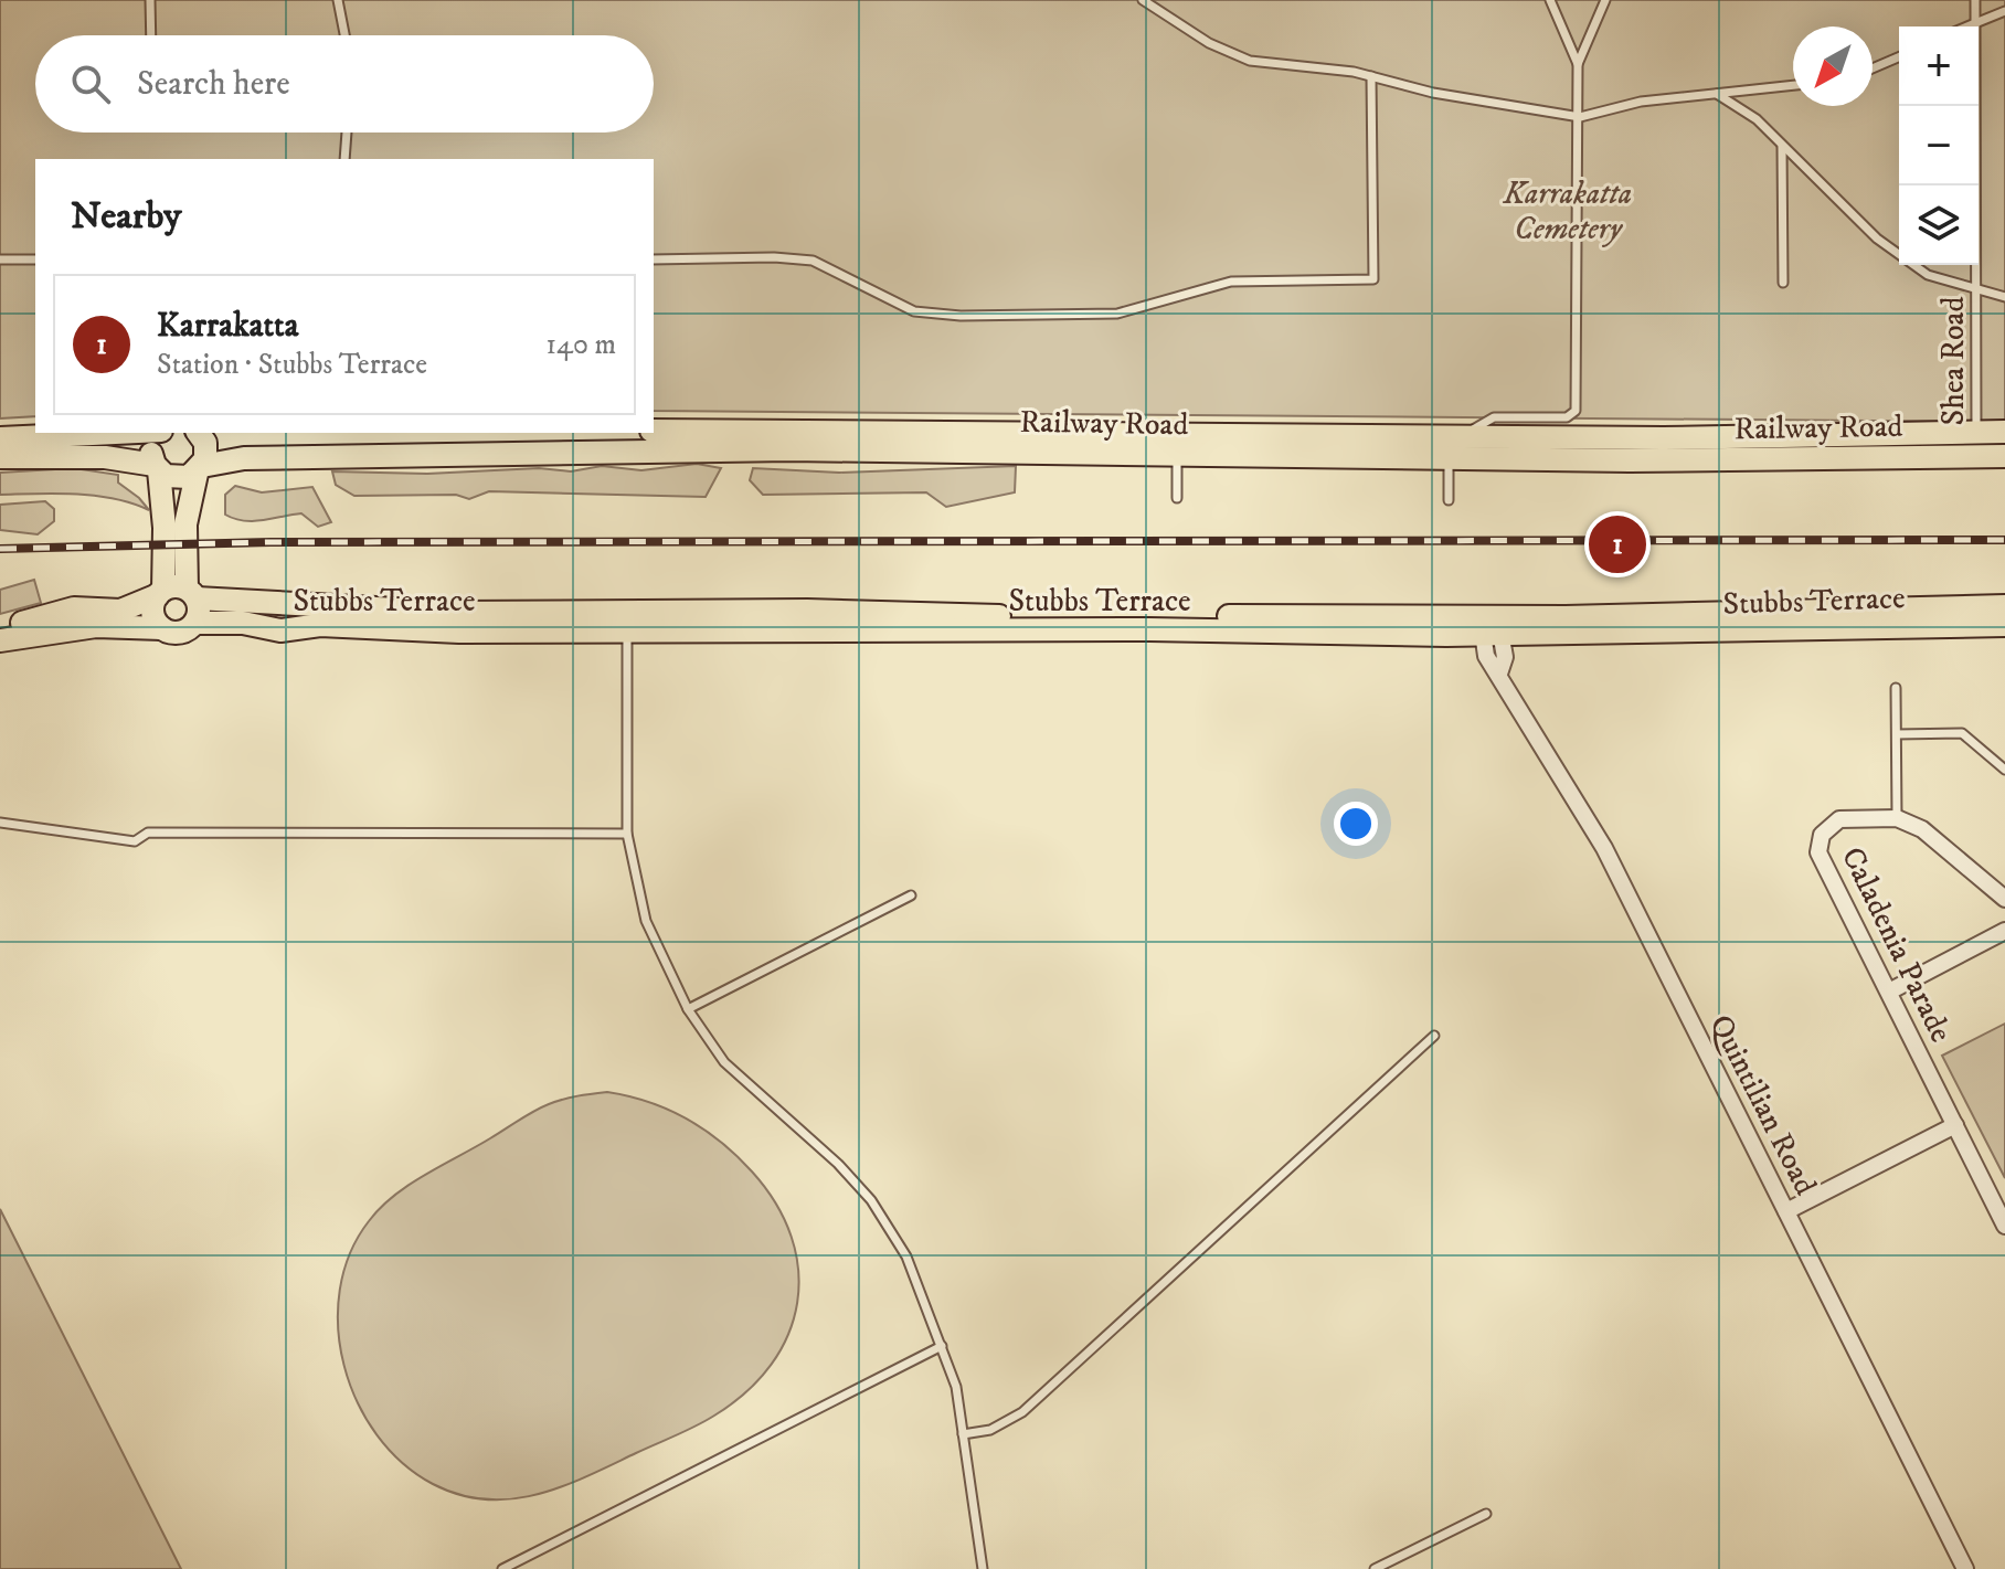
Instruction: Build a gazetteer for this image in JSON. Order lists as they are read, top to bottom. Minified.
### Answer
{"streets":{"main road":["Railway Road","Stubbs Terrace"],"street":["Caladenia Parade","Quintilian Road"],"lane":["Shea Road"]},"crossings":[["Shea Road","Railway Road"],["Stubbs Terrace","Quintilian Road"]],"parks":["Karrakatta Cemetery"],"north":"bottom left","page":{"map_buttons":["+","−"],"search":"Search here","heading":"Nearby","list":[{"mark":"1","name":"Karrakatta","note":"Station · Stubbs Terrace","value":"140 m"}],"pins":"1"}}
